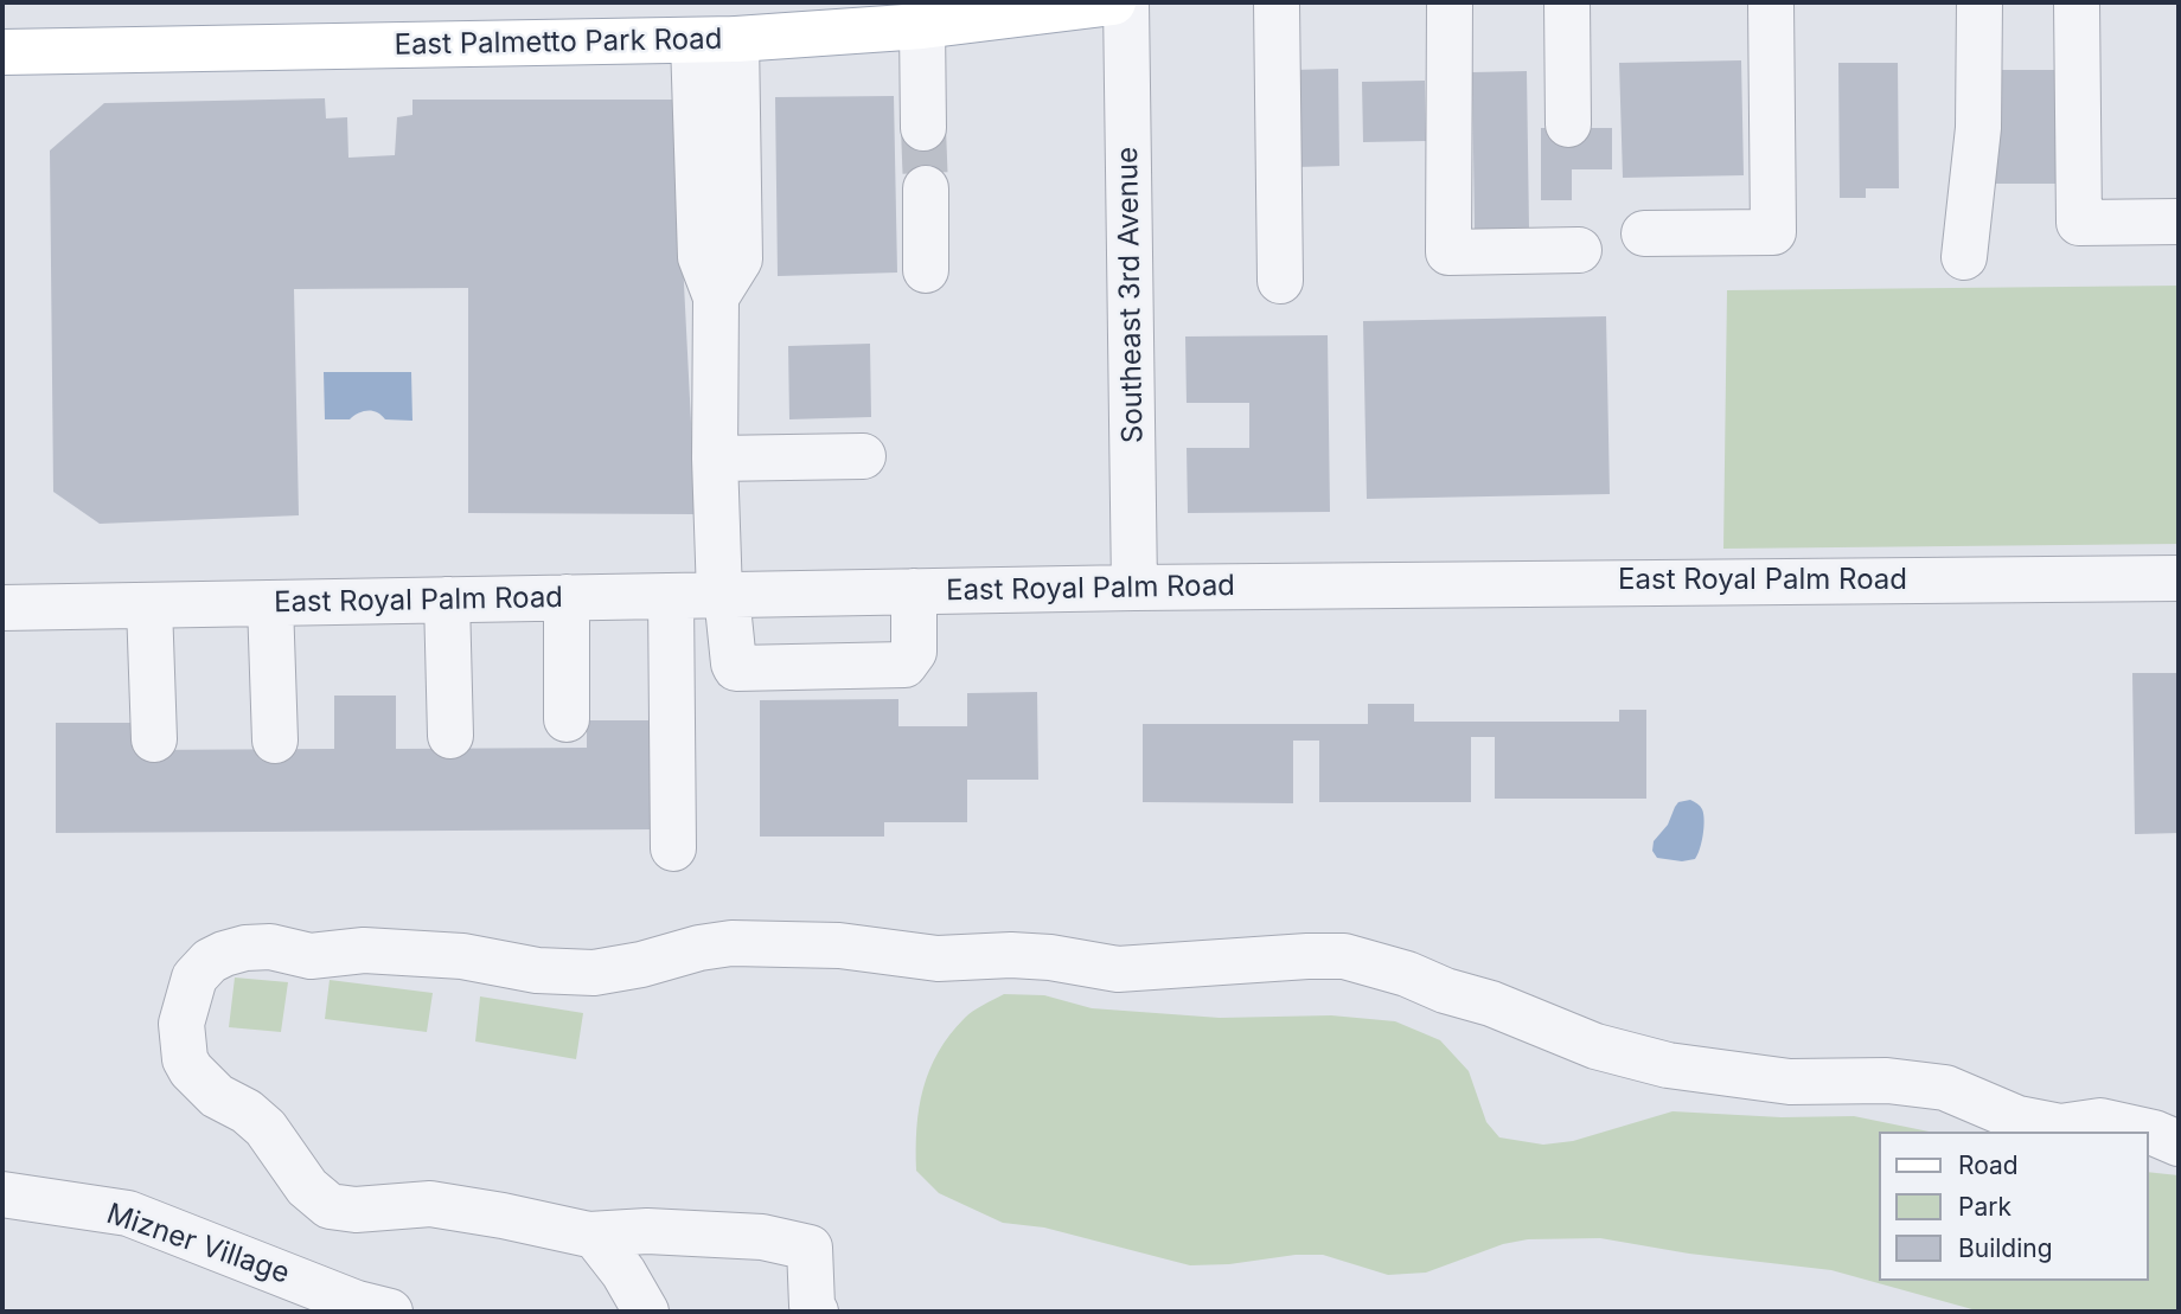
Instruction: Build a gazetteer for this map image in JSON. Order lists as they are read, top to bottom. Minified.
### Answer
{"streets":{"main road":["East Palmetto Park Road"],"street":["Southeast 3rd Avenue","East Royal Palm Road","Mizner Village"]},"crossings":[["Southeast 3rd Avenue","East Royal Palm Road"]],"legend":["Road","Park","Building"]}
